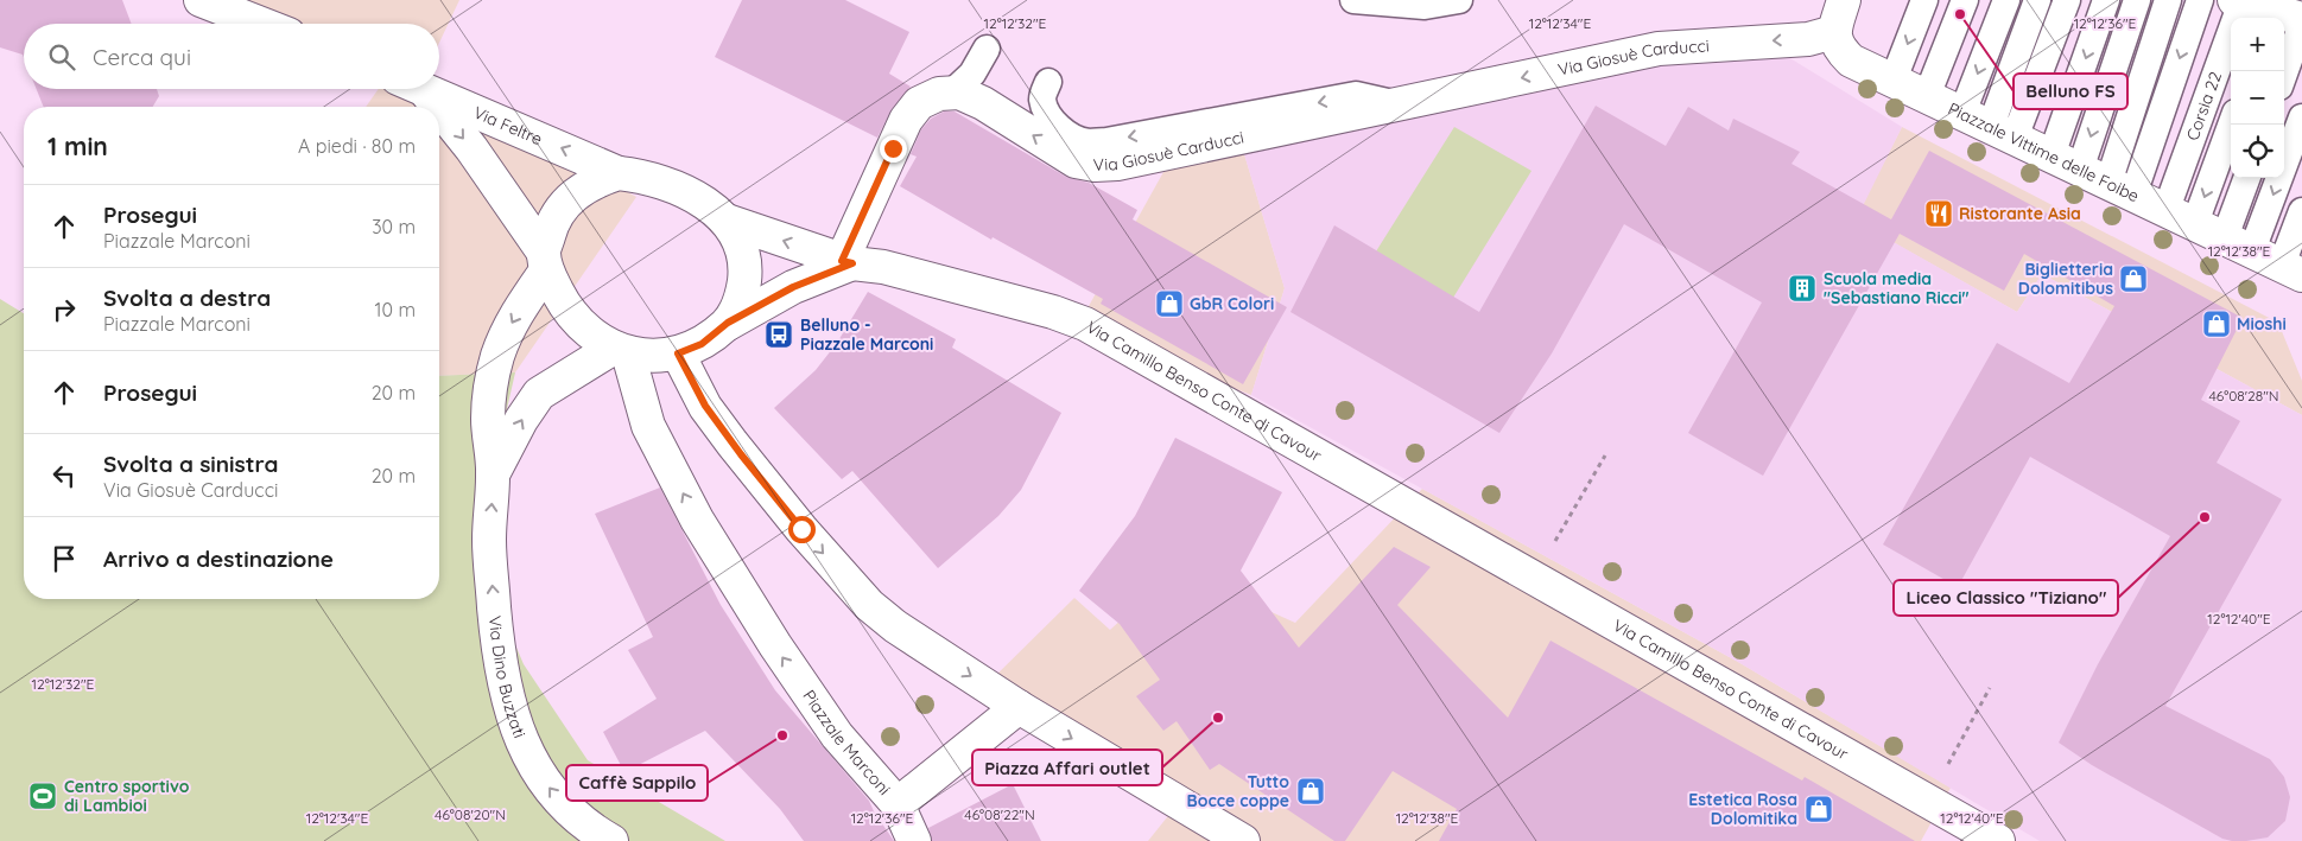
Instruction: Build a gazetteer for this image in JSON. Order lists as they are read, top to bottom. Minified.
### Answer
{"streets":{"street":["Via Giosuè Carducci","Via Feltre","Piazzale Vittime delle Foibe","Via Camillo Benso Conte di Cavour","Via Dino Buzzati","Piazzale Marconi"],"lane":["Corsia 22"]},"crossings":[["Via Giosuè Carducci","Piazzale Vittime delle Foibe"],["Corsia 22","Piazzale Vittime delle Foibe"],["Via Feltre","Via Camillo Benso Conte di Cavour"],["Via Feltre","Via Dino Buzzati"],["Via Feltre","Piazzale Marconi"],["Via Camillo Benso Conte di Cavour","Via Dino Buzzati"],["Via Camillo Benso Conte di Cavour","Piazzale Marconi"],["Via Dino Buzzati","Piazzale Marconi"]],"one_way":["Via Giosuè Carducci","Via Feltre"],"places":{"other":["Belluno FS","Liceo Classico \"Tiziano\"","Piazza Affari outlet","Caffè Sappilo"],"restaurant":["Ristorante Asia"],"shop":["Biglietteria Dolomitibus","GbR Colori","Mioshi","Tutto Bocce coppe","Estetica Rosa Dolomitika"],"building":["Scuola media \"Sebastiano Ricci\""],"bus stop":["Belluno - Piazzale Marconi"],"sports":["Centro sportivo di Lambioi"]},"page":{"map_buttons":["+","−"],"search":"Cerca qui","heading":["1 min","A piedi · 80 m"],"list":[["Prosegui","Piazzale Marconi","30 m"],["Svolta a destra","Piazzale Marconi","10 m"],["Prosegui","20 m"],["Svolta a sinistra","Via Giosuè Carducci","20 m"],"Arrivo a destinazione"]},"coordinates":["12°12'32\"E","12°12'34\"E","12°12'36\"E","12°12'38\"E","46°08'28\"N","12°12'40\"E","46°08'20\"N","46°08'22\"N"]}
